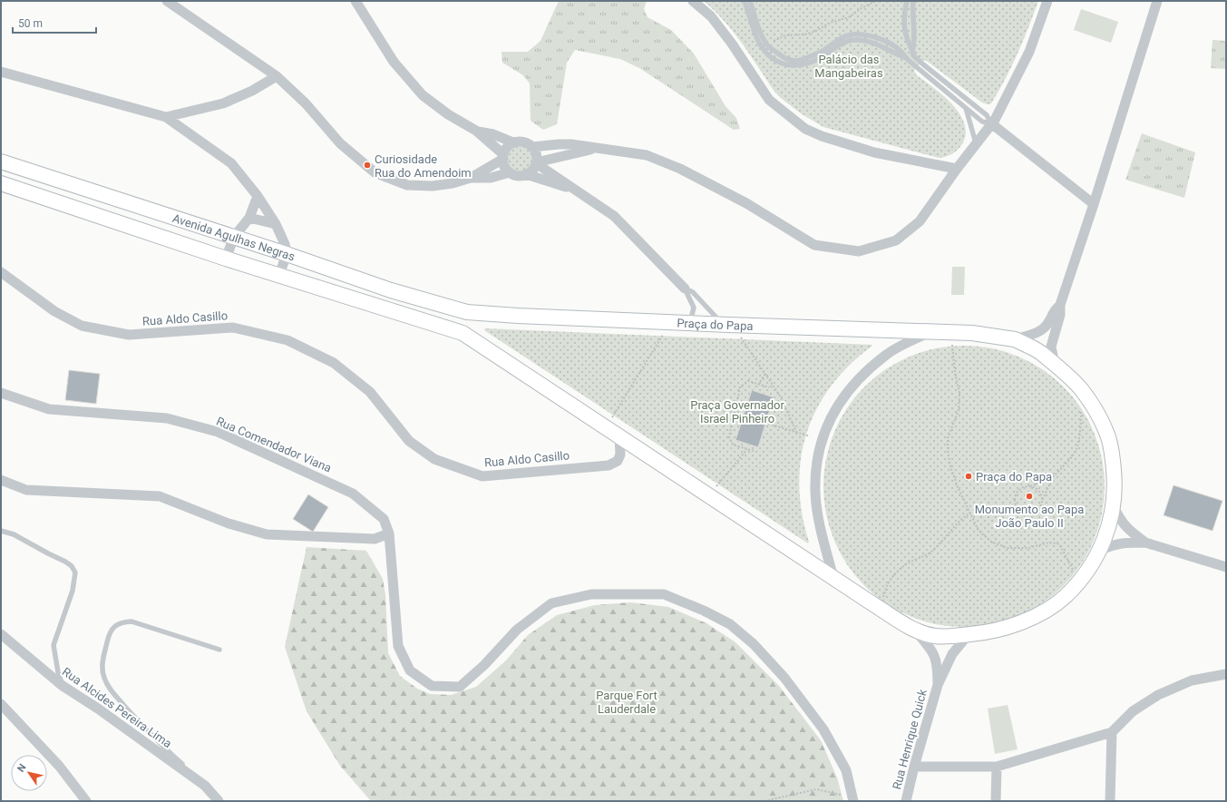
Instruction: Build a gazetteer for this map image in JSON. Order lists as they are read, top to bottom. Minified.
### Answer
{"streets":{"street":["Avenida Agulhas Negras","Rua Aldo Casillo","Praça do Papa","Rua Comendador Viana","Rua Alcides Pereira Lima","Rua Henrique Quick"]},"crossings":[["Avenida Agulhas Negras","Praça do Papa"],["Rua Aldo Casillo","Praça do Papa"],["Praça do Papa","Rua Henrique Quick"]],"parks":["Palácio das Mangabeiras","Praça Governador Israel Pinheiro","Parque Fort Lauderdale"],"places":["Curiosidade Rua do Amendoim","Praça do Papa","Monumento ao Papa João Paulo II"],"scale_bar":"50 m","north":"top left"}
